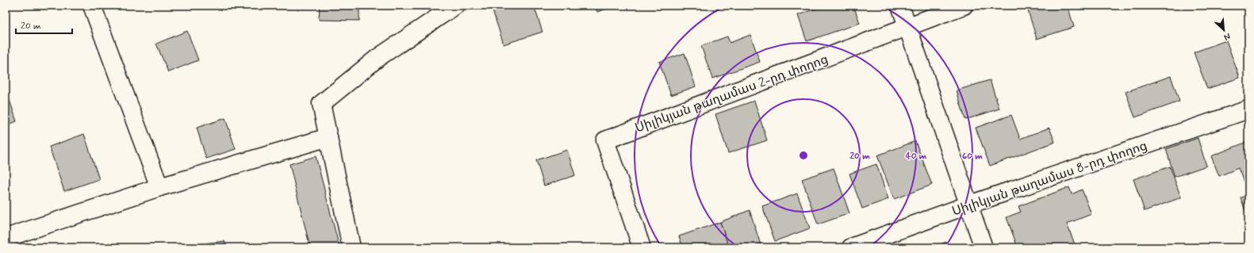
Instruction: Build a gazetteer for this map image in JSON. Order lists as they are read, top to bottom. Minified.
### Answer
{"streets":{"street":["Սիլիկյան թաղամաս 2-րդ փողոց","Սիլիկյան թաղամաս 8-րդ փողոց"]},"scale_bar":"20 m","north":"bottom right","rings":["20 m","40 m","60 m"]}
